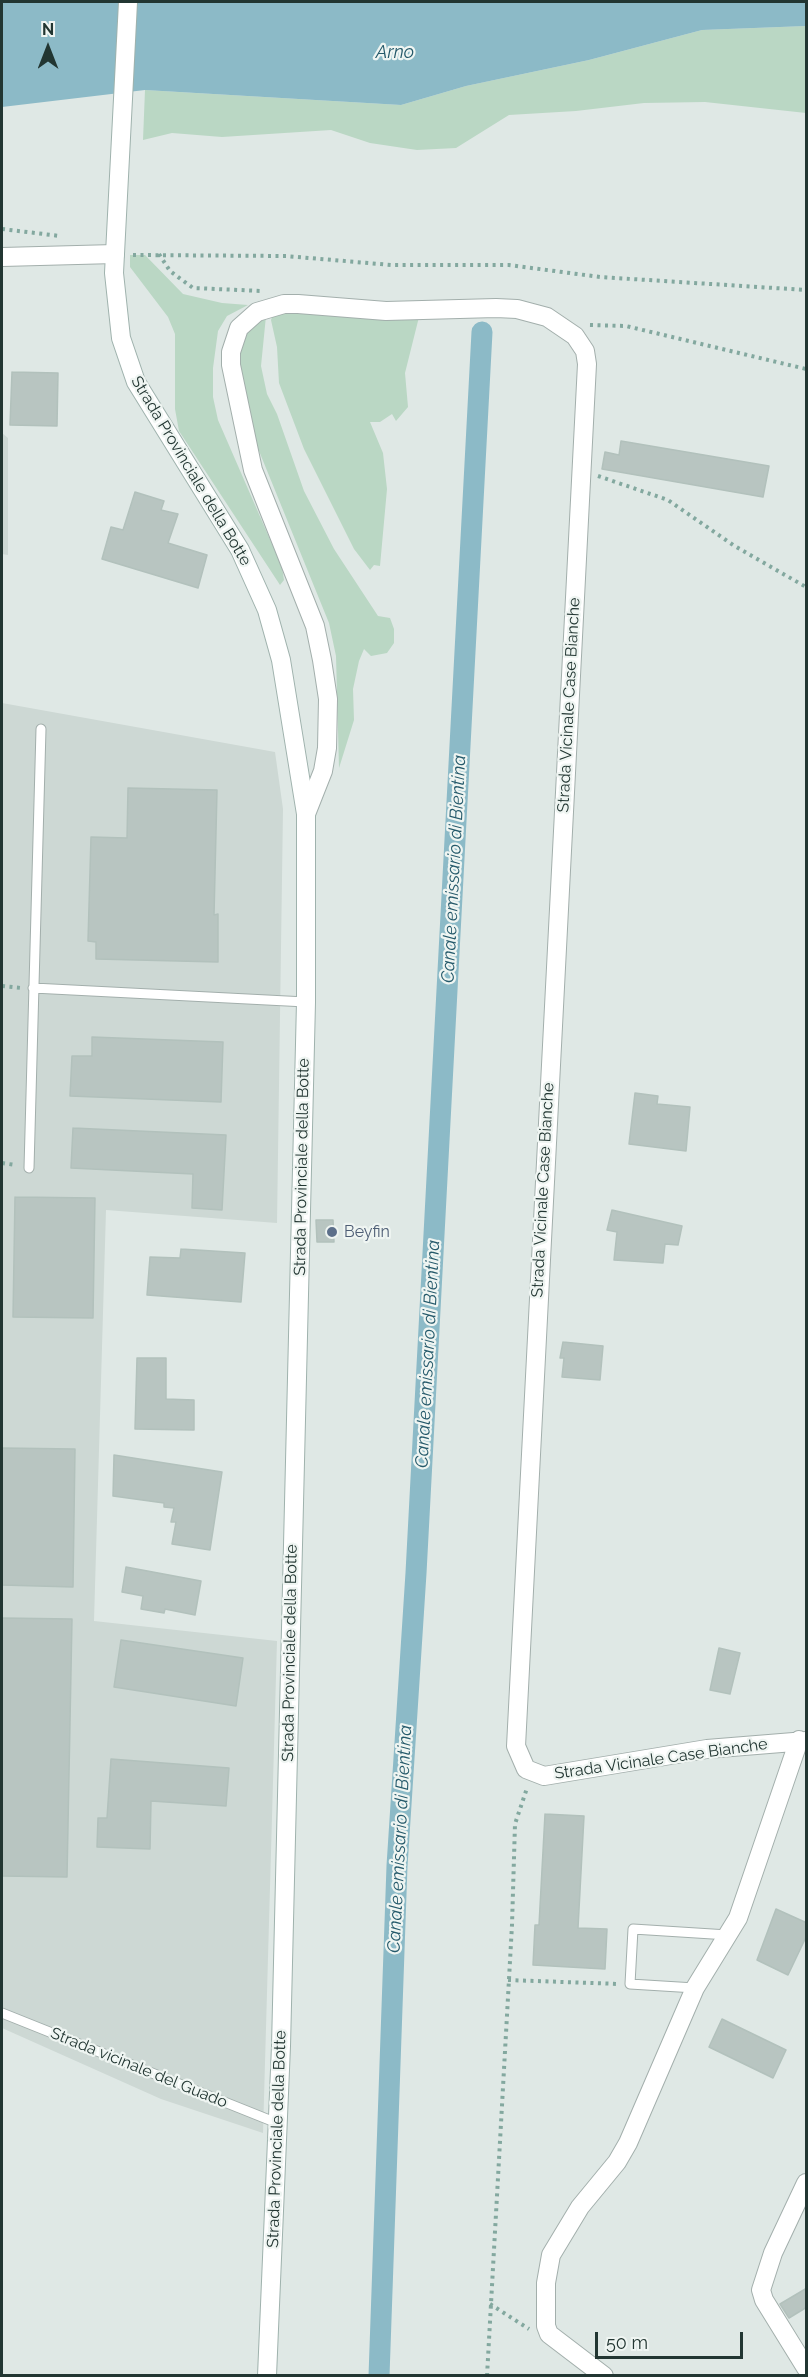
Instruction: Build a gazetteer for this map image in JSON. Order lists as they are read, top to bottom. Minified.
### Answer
{"streets":{"street":["Strada Provinciale della Botte","Strada Vicinale Case Bianche"],"lane":["Strada vicinale del Guado"]},"crossings":[["Strada Provinciale della Botte","Strada vicinale del Guado"]],"water":["Arno","Canale emissario di Bientina"],"places":["Beyfin"],"scale_bar":"50 m","north":"top"}
